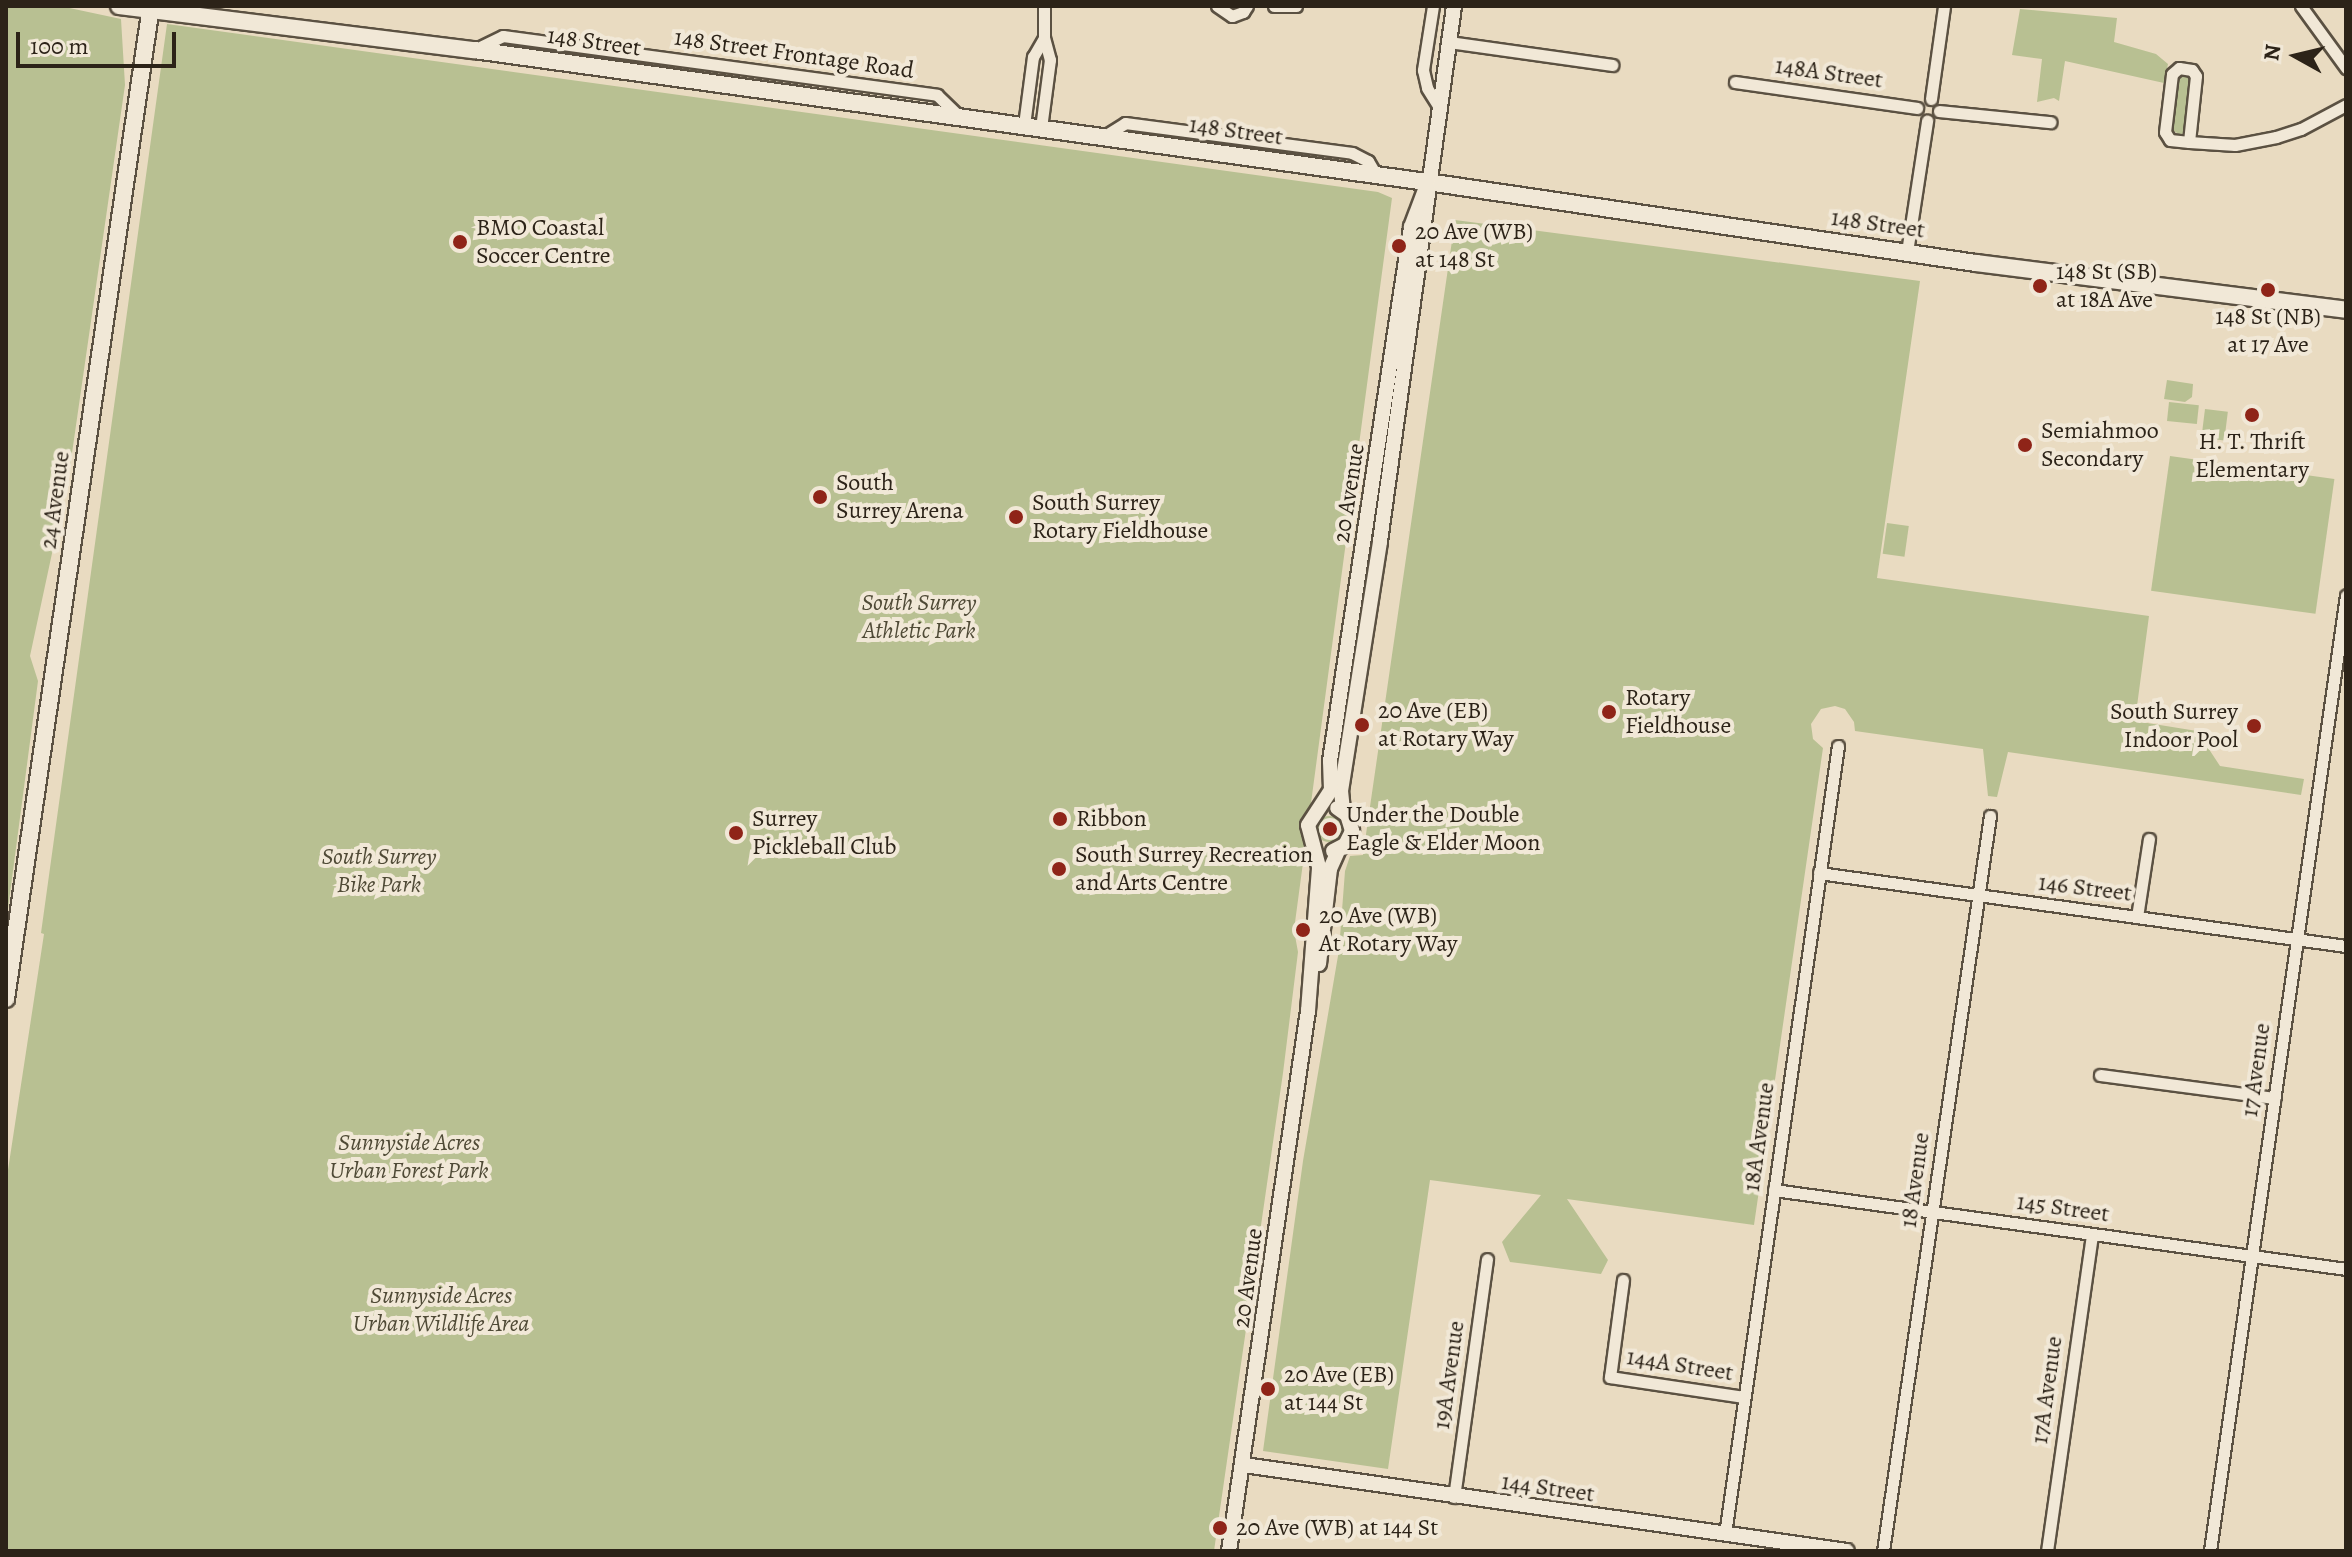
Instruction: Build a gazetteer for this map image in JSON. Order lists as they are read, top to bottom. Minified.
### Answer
{"streets":{"main road":["148 Street","24 Avenue"],"street":["148A Street","20 Avenue","146 Street","17 Avenue","18A Avenue","18 Avenue","145 Street","144A Street","19A Avenue","17A Avenue","144 Street"]},"crossings":[["148 Street","20 Avenue"],["148 Street","24 Avenue"],["20 Avenue","144 Street"],["146 Street","17 Avenue"],["146 Street","18A Avenue"],["146 Street","18 Avenue"],["17 Avenue","145 Street"],["18A Avenue","145 Street"],["18A Avenue","144A Street"],["18A Avenue","144 Street"],["18 Avenue","145 Street"],["145 Street","17A Avenue"],["19A Avenue","144 Street"]],"parks":["South Surrey Athletic Park","South Surrey Bike Park","Sunnyside Acres Urban Forest Park","Sunnyside Acres Urban Wildlife Area"],"places":["BMO Coastal Soccer Centre","20 Ave (WB) at 148 St","148 St (SB) at 18A Ave","148 St (NB) at 17 Ave","H. T. Thrift Elementary","Semiahmoo Secondary","South Surrey Arena","South Surrey Rotary Fieldhouse","Rotary Fieldhouse","20 Ave (EB) at Rotary Way","South Surrey Indoor Pool","Ribbon","Under the Double Eagle & Elder Moon","Surrey Pickleball Club","South Surrey Recreation and Arts Centre","20 Ave (WB) At Rotary Way","20 Ave (EB) at 144 St","20 Ave (WB) at 144 St"],"scale_bar":"100 m","north":"left"}
